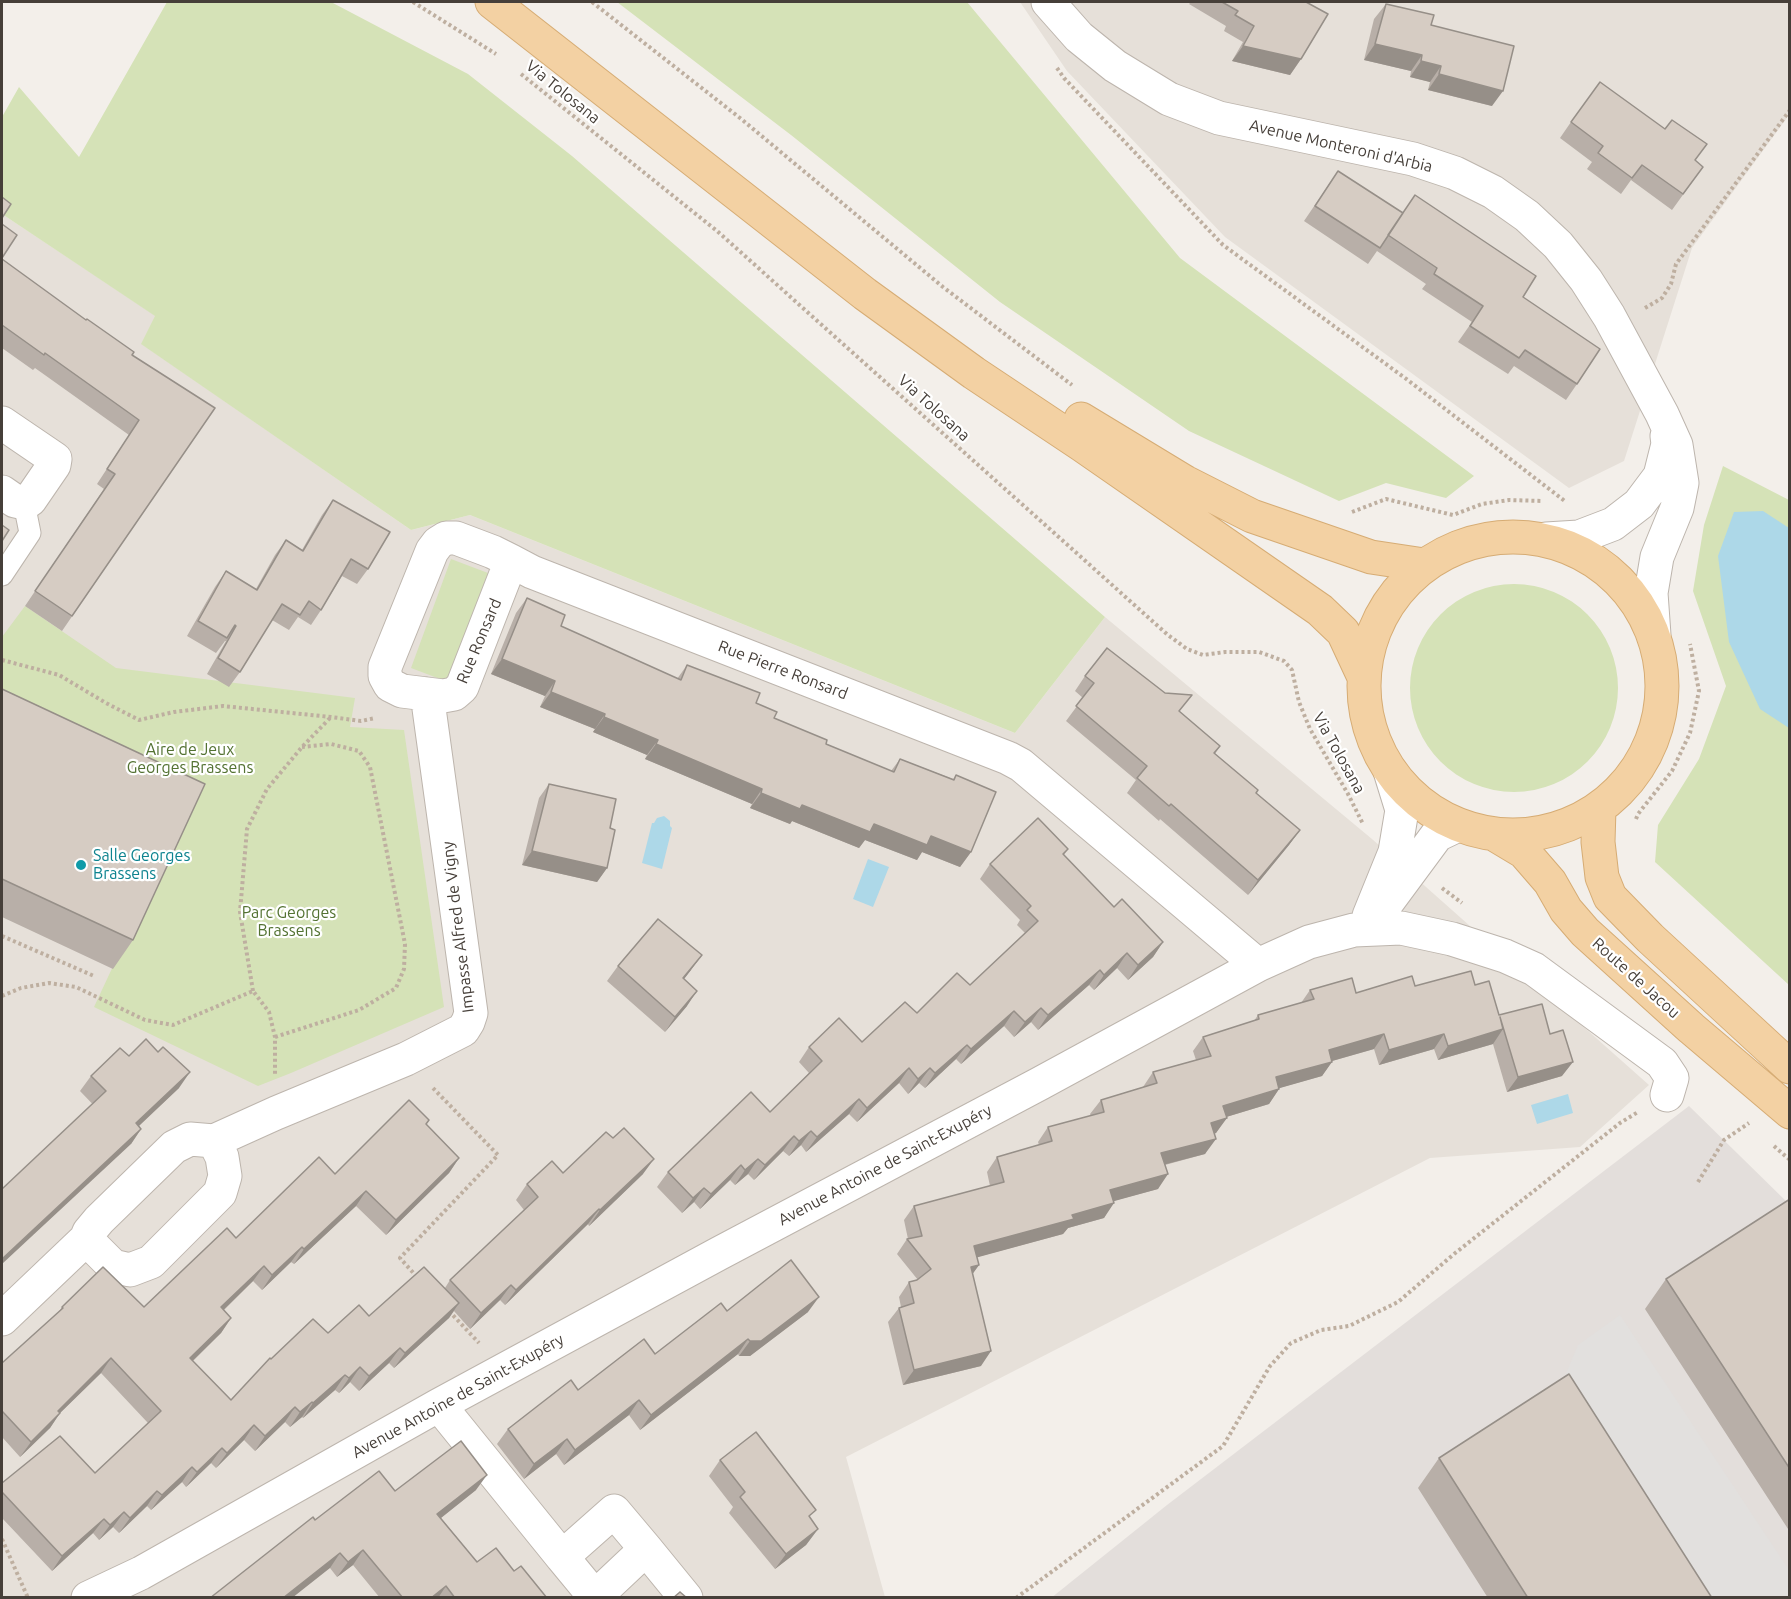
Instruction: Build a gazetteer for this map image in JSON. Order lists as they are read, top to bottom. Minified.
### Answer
{"streets":{"main road":["Route de Jacou"],"street":["Avenue Monteroni d'Arbia","Rue Ronsard","Rue Pierre Ronsard","Impasse Alfred de Vigny","Avenue Antoine de Saint-Exupéry"],"path":["Via Tolosana"]},"crossings":[["Rue Ronsard","Rue Pierre Ronsard"],["Rue Ronsard","Impasse Alfred de Vigny"],["Rue Pierre Ronsard","Impasse Alfred de Vigny"],["Rue Pierre Ronsard","Avenue Antoine de Saint-Exupéry"]],"parks":["Aire de Jeux Georges Brassens","Parc Georges Brassens"],"places":["Salle Georges Brassens"]}
